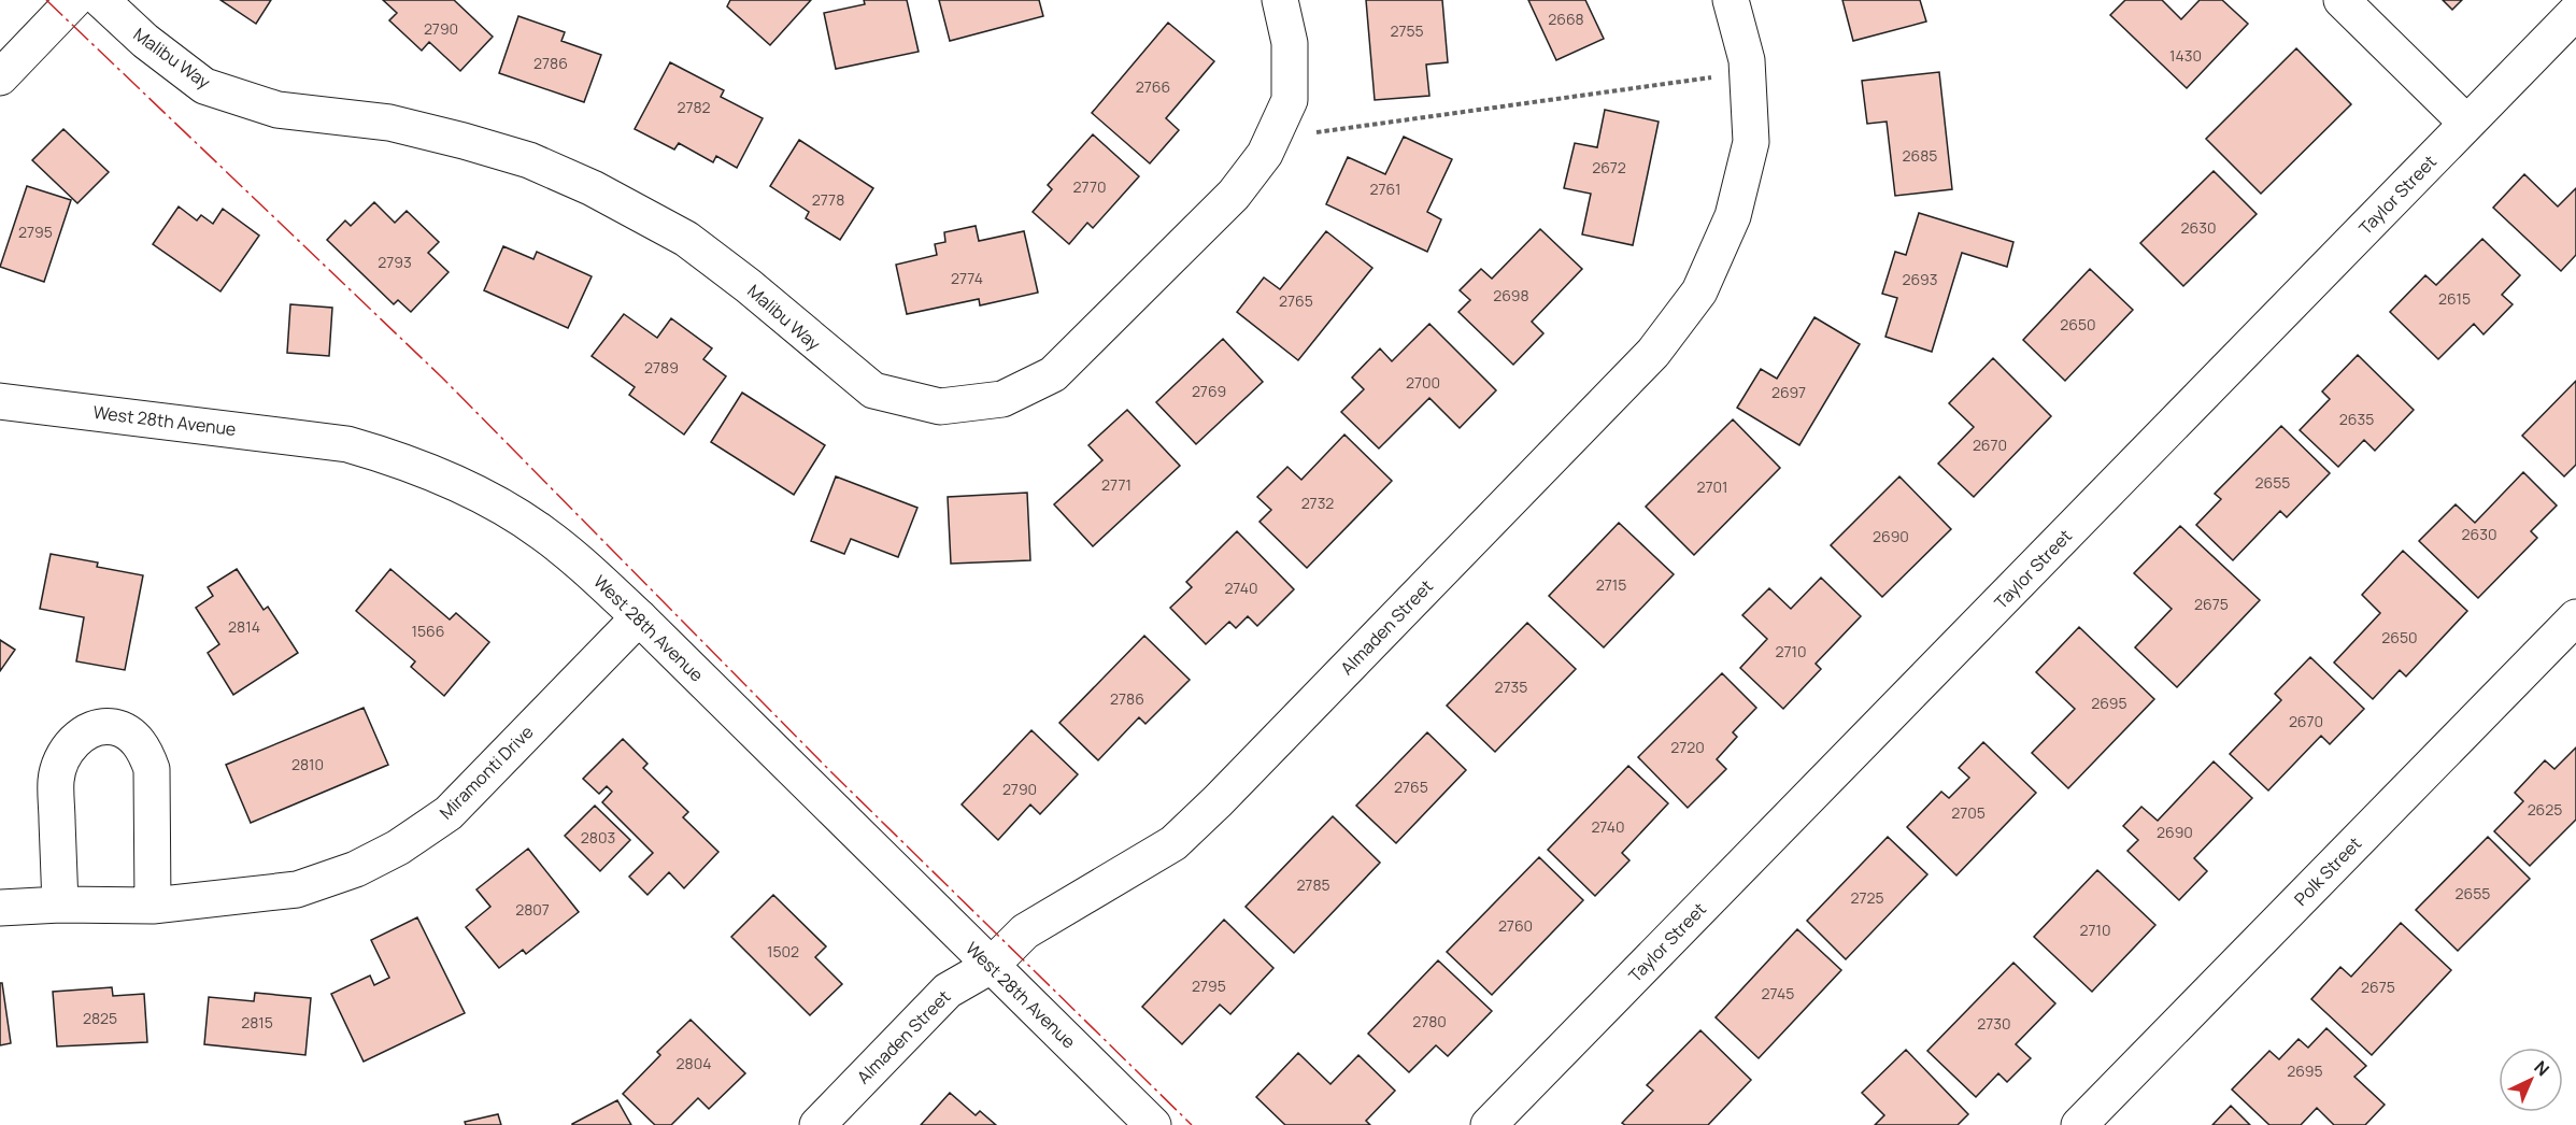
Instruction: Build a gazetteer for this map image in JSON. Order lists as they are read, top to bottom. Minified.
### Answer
{"streets":{"street":["Malibu Way","Taylor Street","West 28th Avenue","Almaden Street","Miramonti Drive","Polk Street"]},"crossings":[["West 28th Avenue","Almaden Street"],["West 28th Avenue","Miramonti Drive"]],"house_numbers":["2668","2790","2755","1430","2786","2766","2782","2685","2672","2770","2761","2778","2630","2795","2793","2774","2693","2698","2615","2765","2650","2789","2700","2769","2697","2635","2670","2655","2771","2701","2732","2630","2690","2715","2740","2675","2814","1566","2650","2710","2735","2786","2695","2670","2720","2810","2765","2790","2625","2705","2740","2690","2803","2785","2655","2725","2807","2760","2710","1502","2795","2675","2745","2825","2780","2815","2730","2804","2695"],"north":"top right"}
